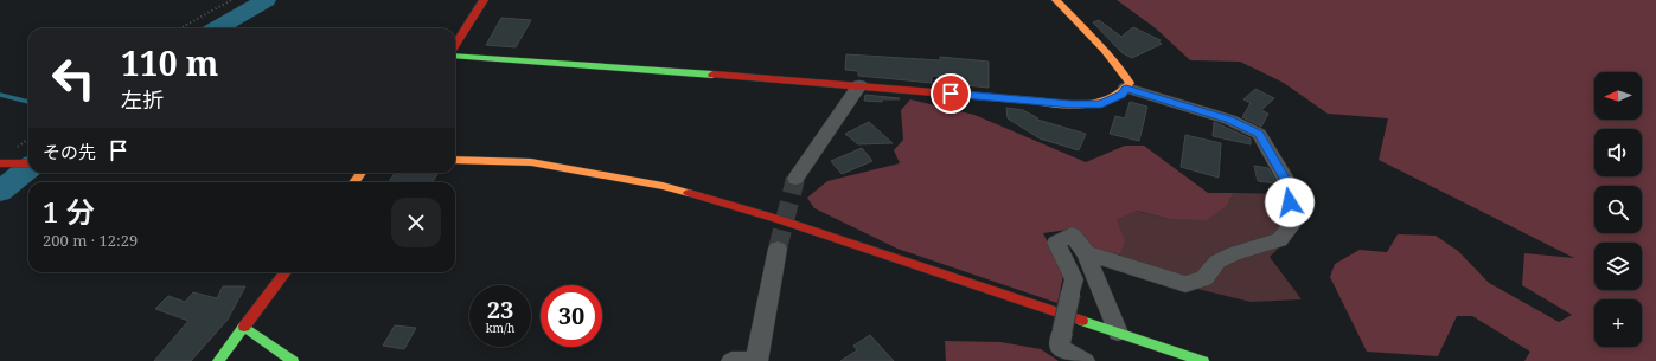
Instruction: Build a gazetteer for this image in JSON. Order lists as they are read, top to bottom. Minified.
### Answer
{"north":"left","page":{"turn":["110 m","左折"],"map_buttons":"+","then":"その先","heading":["1 分","200 m · 12:29"],"speed":"23 km/h","limit":"30"}}
